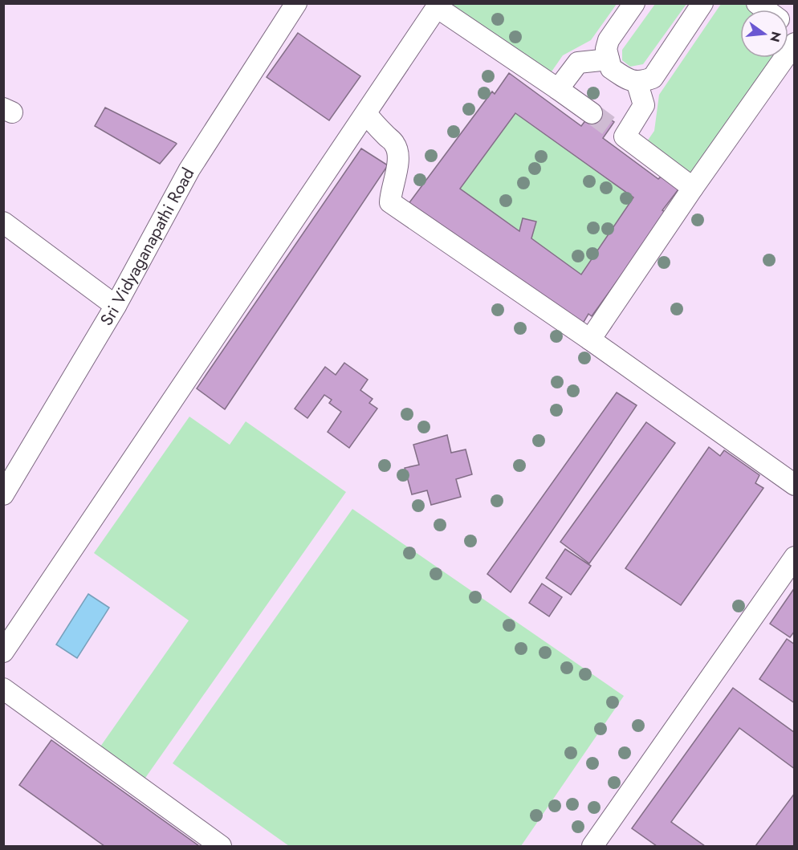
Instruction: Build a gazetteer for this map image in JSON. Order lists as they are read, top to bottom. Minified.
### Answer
{"streets":{"street":["Sri Vidyaganapathi Road"]},"north":"right"}
